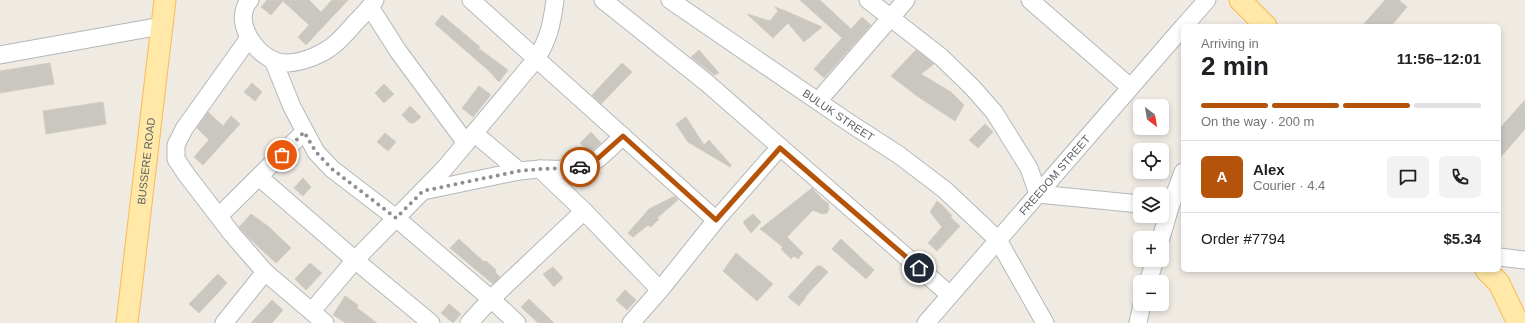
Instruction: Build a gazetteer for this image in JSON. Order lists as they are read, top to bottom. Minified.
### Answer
{"streets":{"main road":["BUSSERE ROAD"],"street":["BULUK STREET","FREEDOM STREET"]},"crossings":[["BULUK STREET","FREEDOM STREET"]],"north":"bottom right","page":{"heading":["2 min","Arriving in","11:56–12:01"],"panel":["Alex","Courier · 4.4","Order #7794","$5.34"],"bar":"On the way · 200 m","map_buttons":["+","−"],"round":"A"}}
